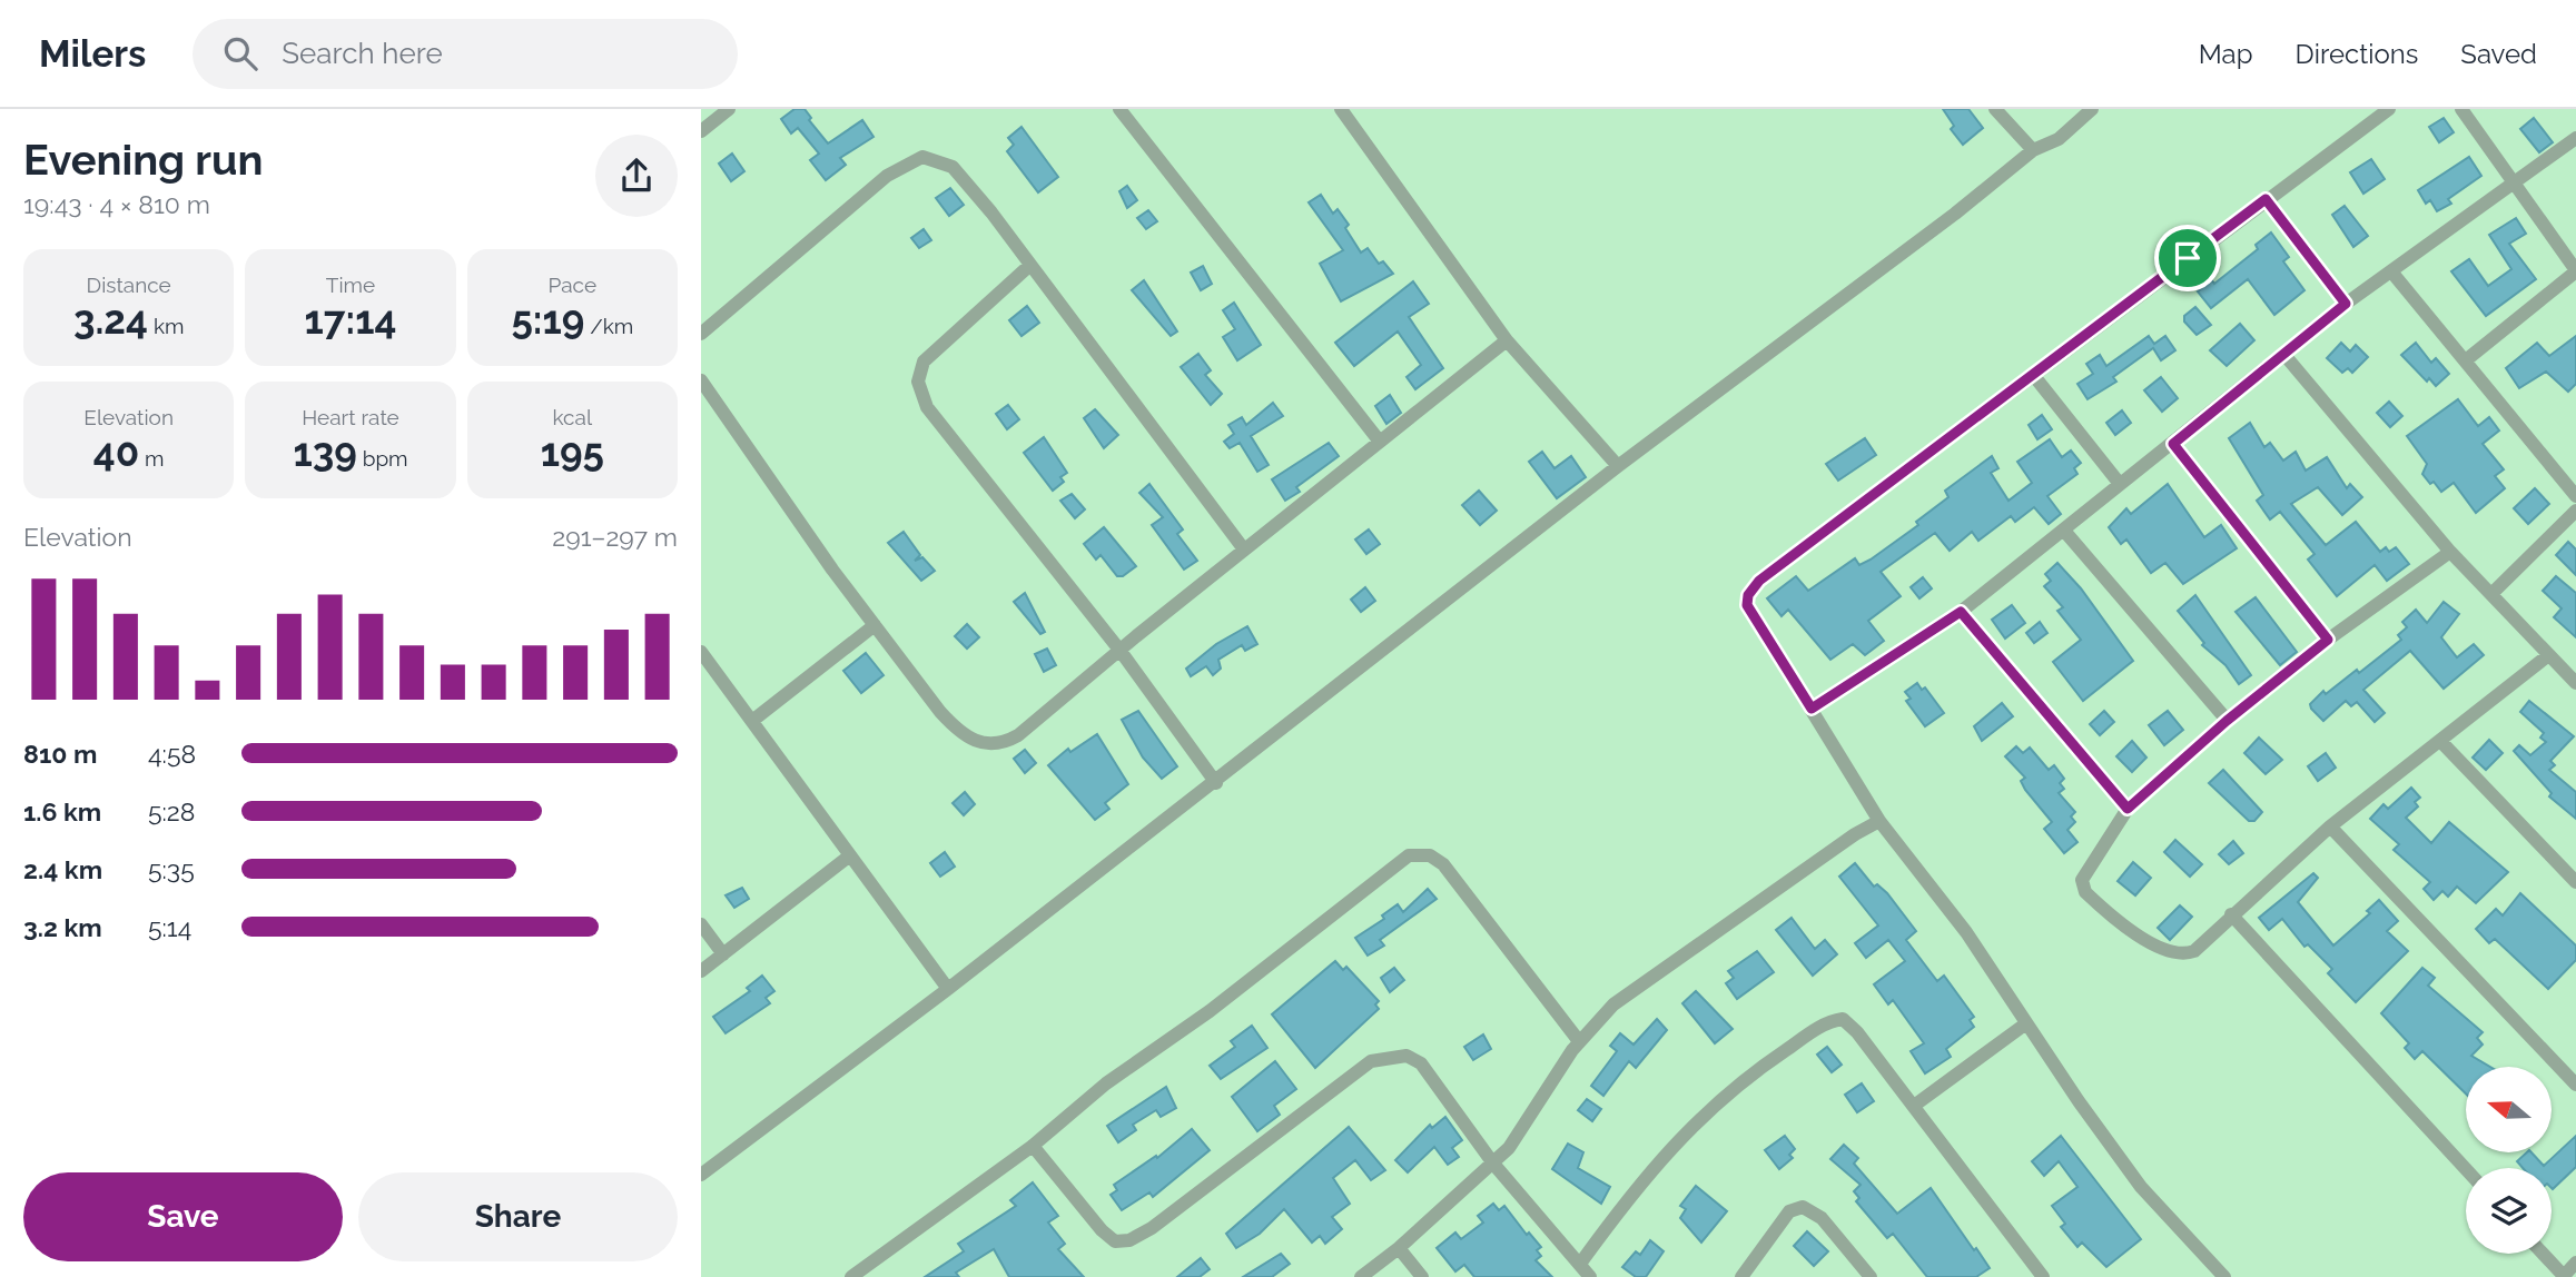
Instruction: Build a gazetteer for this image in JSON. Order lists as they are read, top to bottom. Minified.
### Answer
{"north":"left","page":{"header":"Milers","search":"Search here","nav":["Map","Directions","Saved"],"heading":["Evening run","19:43 · 4 × 810 m"],"stats":[["Distance","3.24 km"],["Time","17:14"],["Pace","5:19 /km"],["Elevation","40 m"],["Heart rate","139 bpm"],["kcal","195"]],"chart":["Elevation","291–297 m"],"list":[{"name":"810 m","note":"4:58"},{"name":"1.6 km","note":"5:28"},{"name":"2.4 km","note":"5:35"},{"name":"3.2 km","note":"5:14"}],"buttons":["Save","Share"]}}
